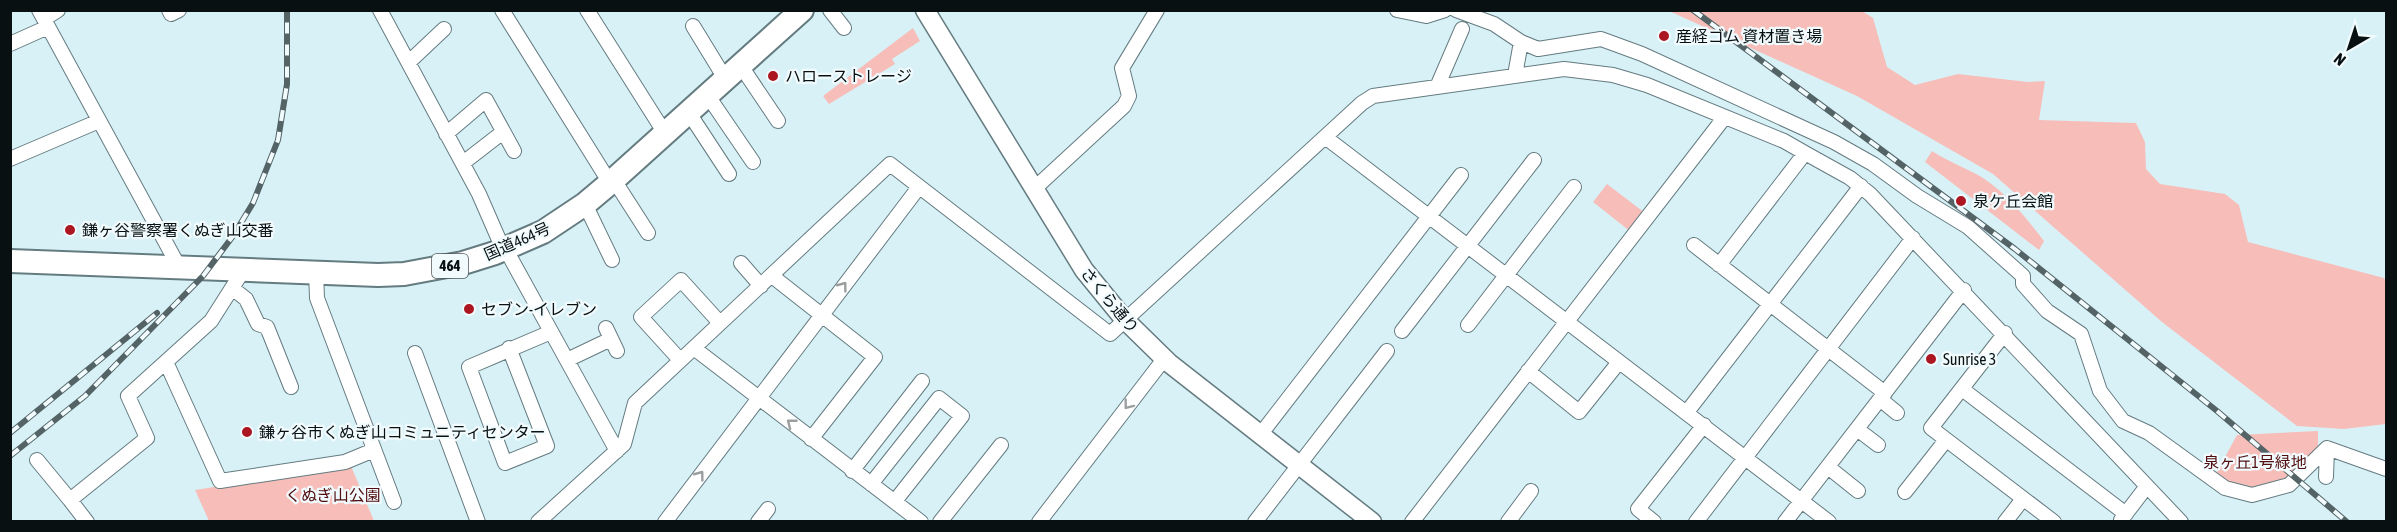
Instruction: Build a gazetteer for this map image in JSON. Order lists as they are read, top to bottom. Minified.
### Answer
{"streets":{"highway":["国道464号","464"],"street":["さくら通り"]},"parks":["泉ヶ丘1号緑地","くぬぎ山公園"],"places":["産経ゴム 資材置き場","ハローストレージ","泉ケ丘会館","鎌ヶ谷警察署くぬぎ山交番","セブン-イレブン","Sunrise 3","鎌ヶ谷市くぬぎ山コミュニティセンター"],"north":"bottom left"}
